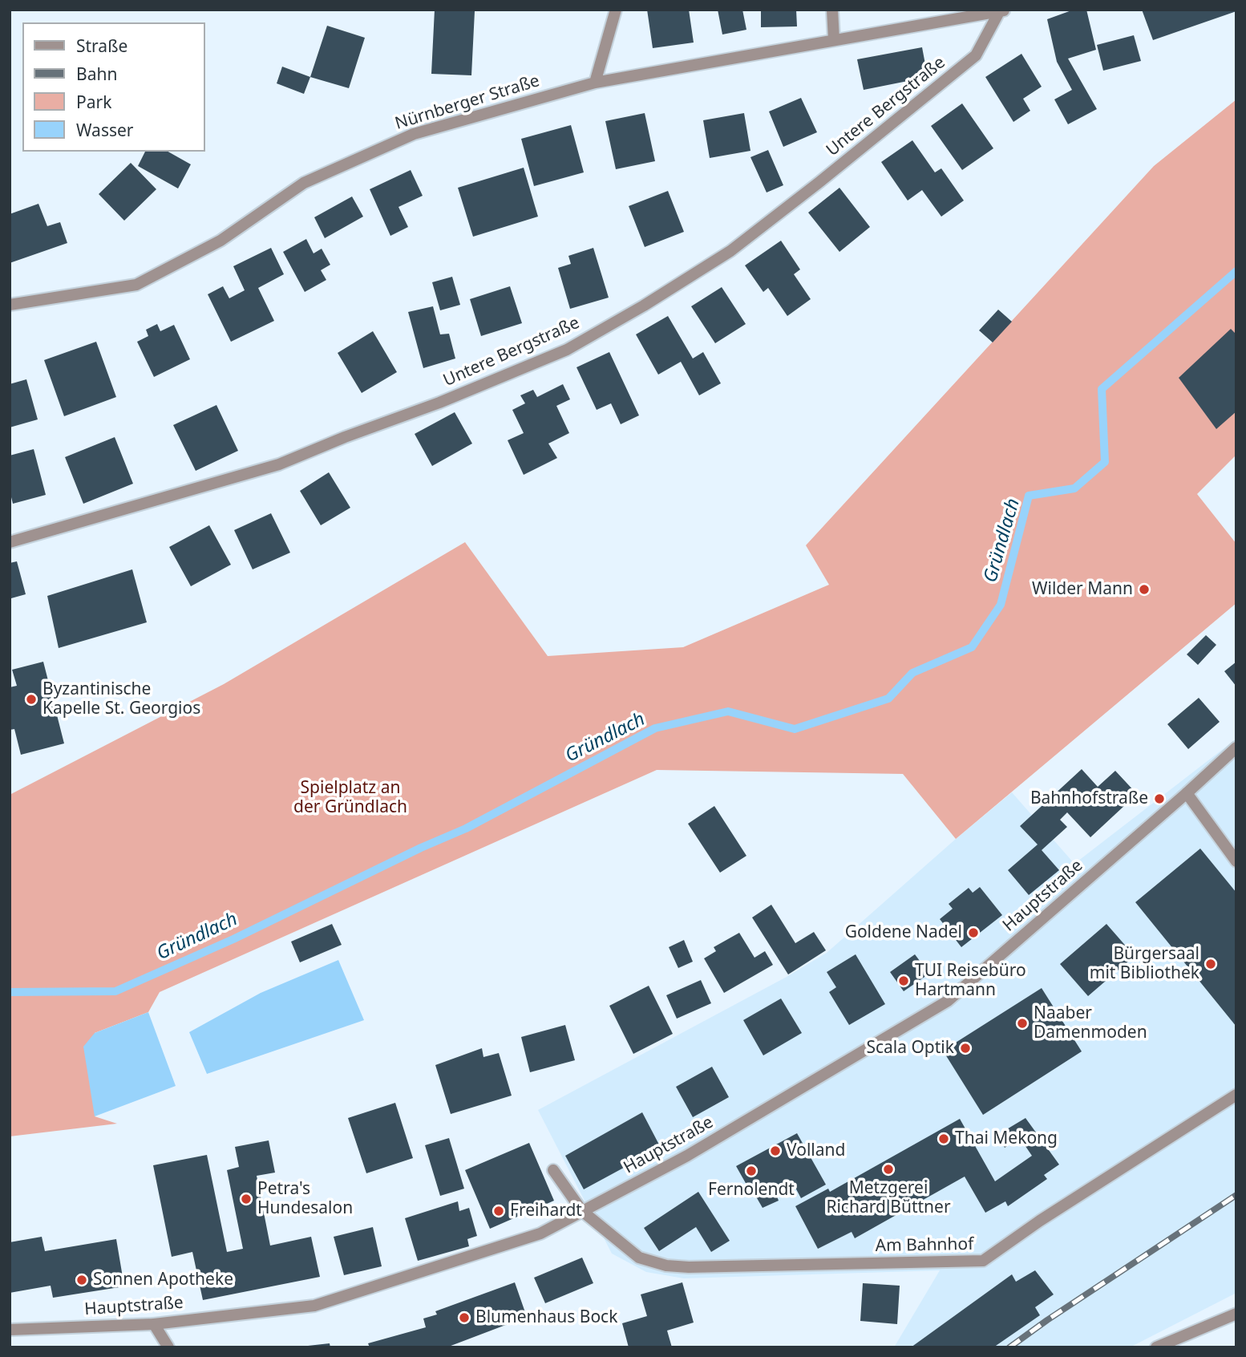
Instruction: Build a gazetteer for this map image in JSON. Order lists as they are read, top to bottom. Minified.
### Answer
{"streets":{"street":["Nürnberger Straße","Untere Bergstraße","Hauptstraße","Am Bahnhof"]},"crossings":[["Nürnberger Straße","Untere Bergstraße"],["Hauptstraße","Am Bahnhof"]],"water":["Gründlach"],"parks":["Spielplatz an der Gründlach"],"places":["Wilder Mann","Byzantinische Kapelle St. Georgios","Bahnhofstraße","Goldene Nadel","Bürgersaal mit Bibliothek","TUI Reisebüro Hartmann","Naaber Damenmoden","Scala Optik","Thai Mekong","Volland","Metzgerei Richard Büttner","Fernolendt","Petra's Hundesalon","Freihardt","Sonnen Apotheke","Blumenhaus Bock"],"legend":["Straße","Bahn","Park","Wasser"]}
